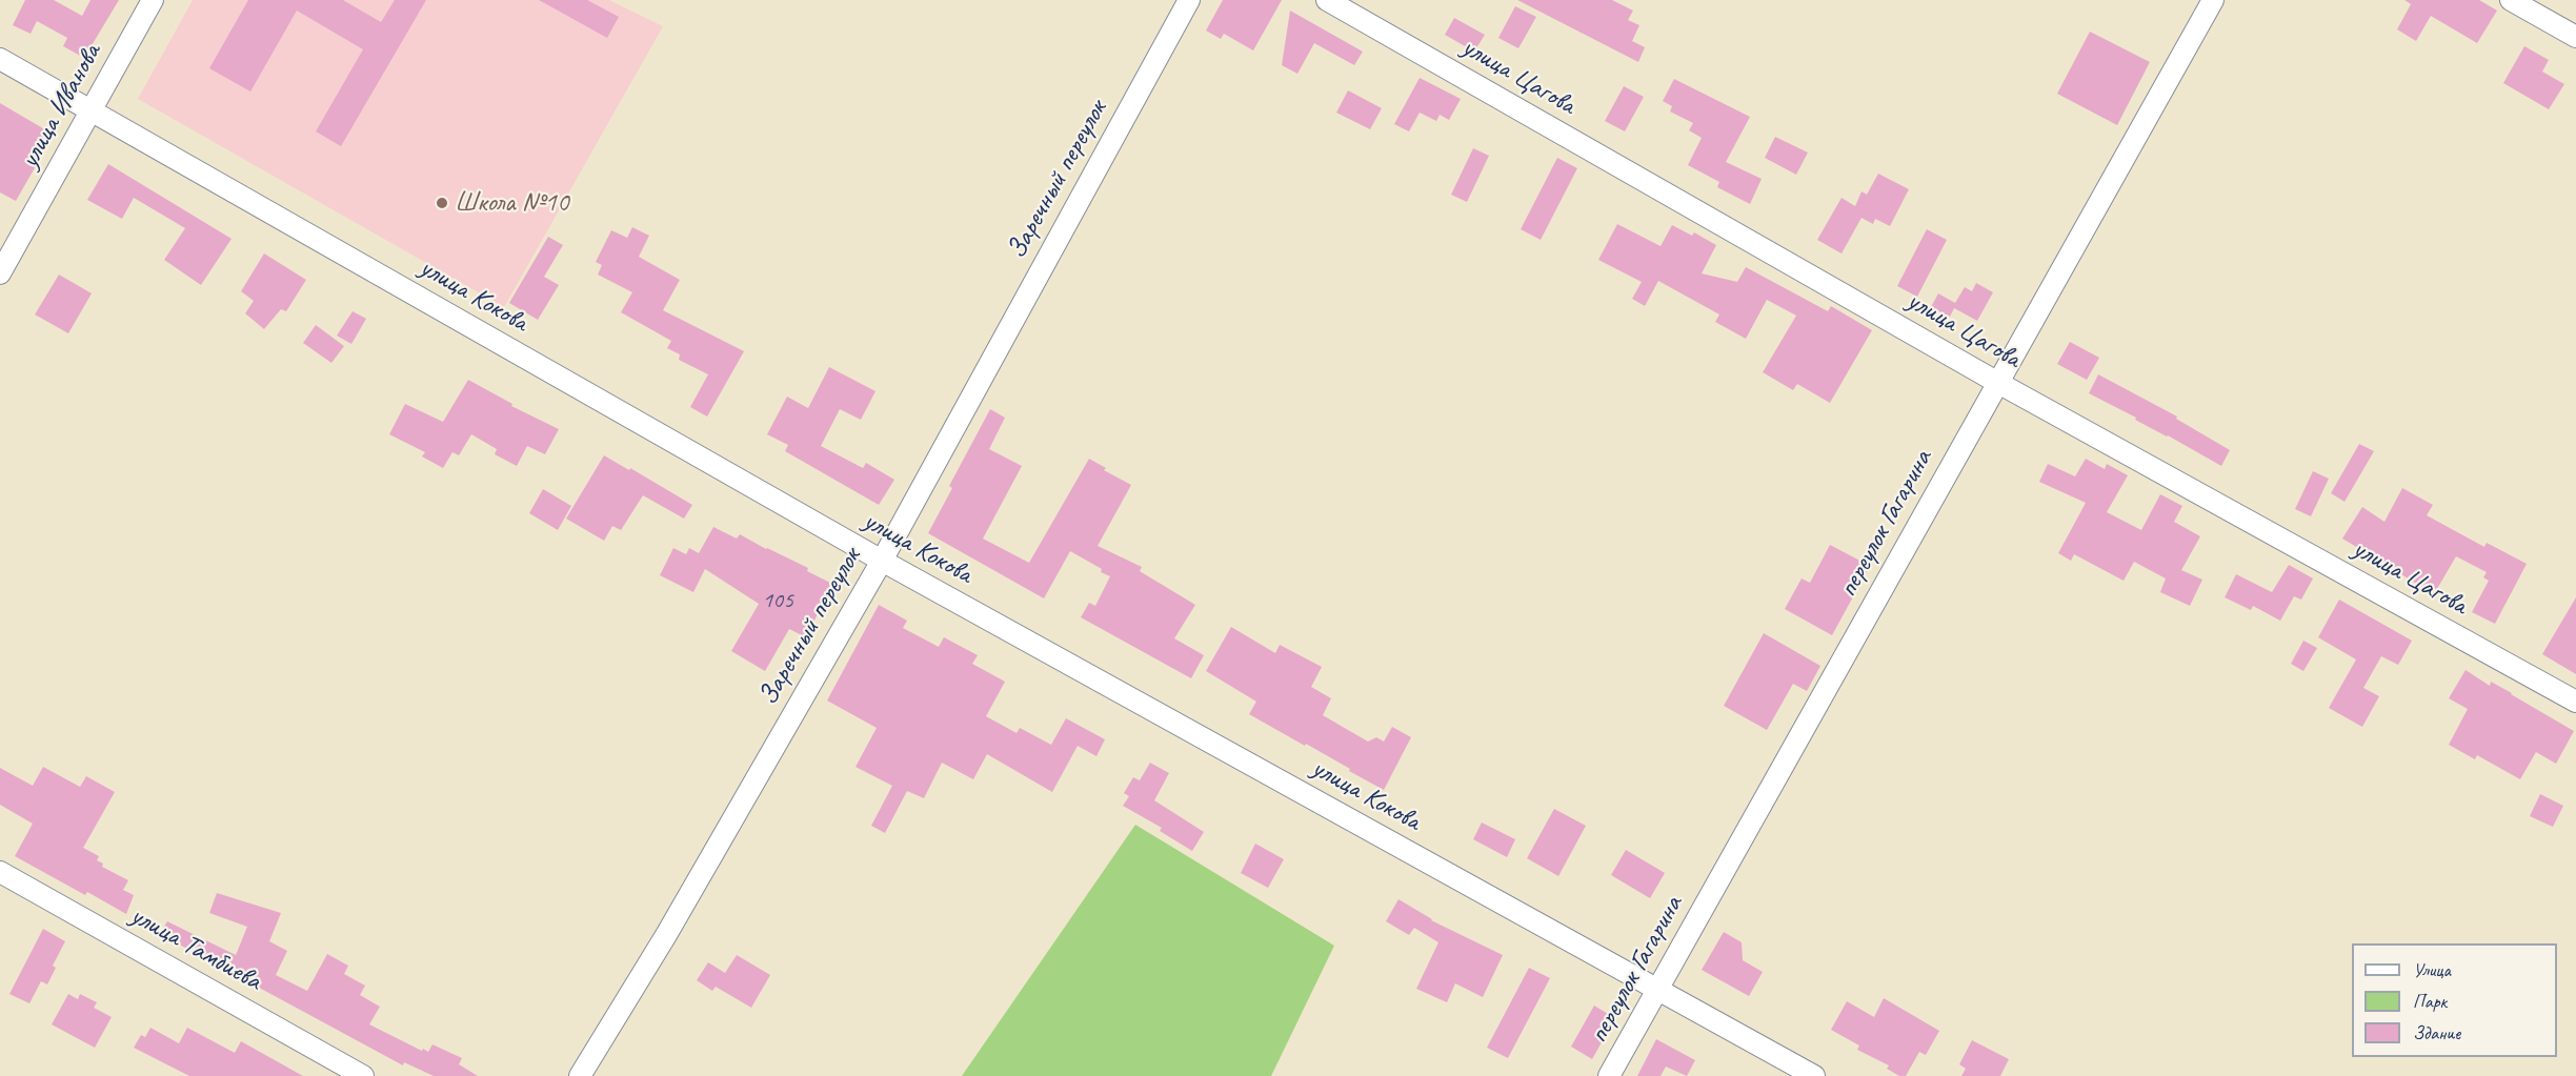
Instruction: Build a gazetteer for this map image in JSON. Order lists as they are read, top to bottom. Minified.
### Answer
{"streets":{"street":["улица Цагова","улица Иванова","Заречный переулок","улица Кокова","переулок Гагарина","улица Тамбиева"]},"crossings":[["улица Цагова","переулок Гагарина"],["улица Иванова","улица Кокова"],["Заречный переулок","улица Кокова"],["улица Кокова","переулок Гагарина"]],"places":["Школа №10"],"house_numbers":["105"],"legend":["Улица","Парк","Здание"]}
